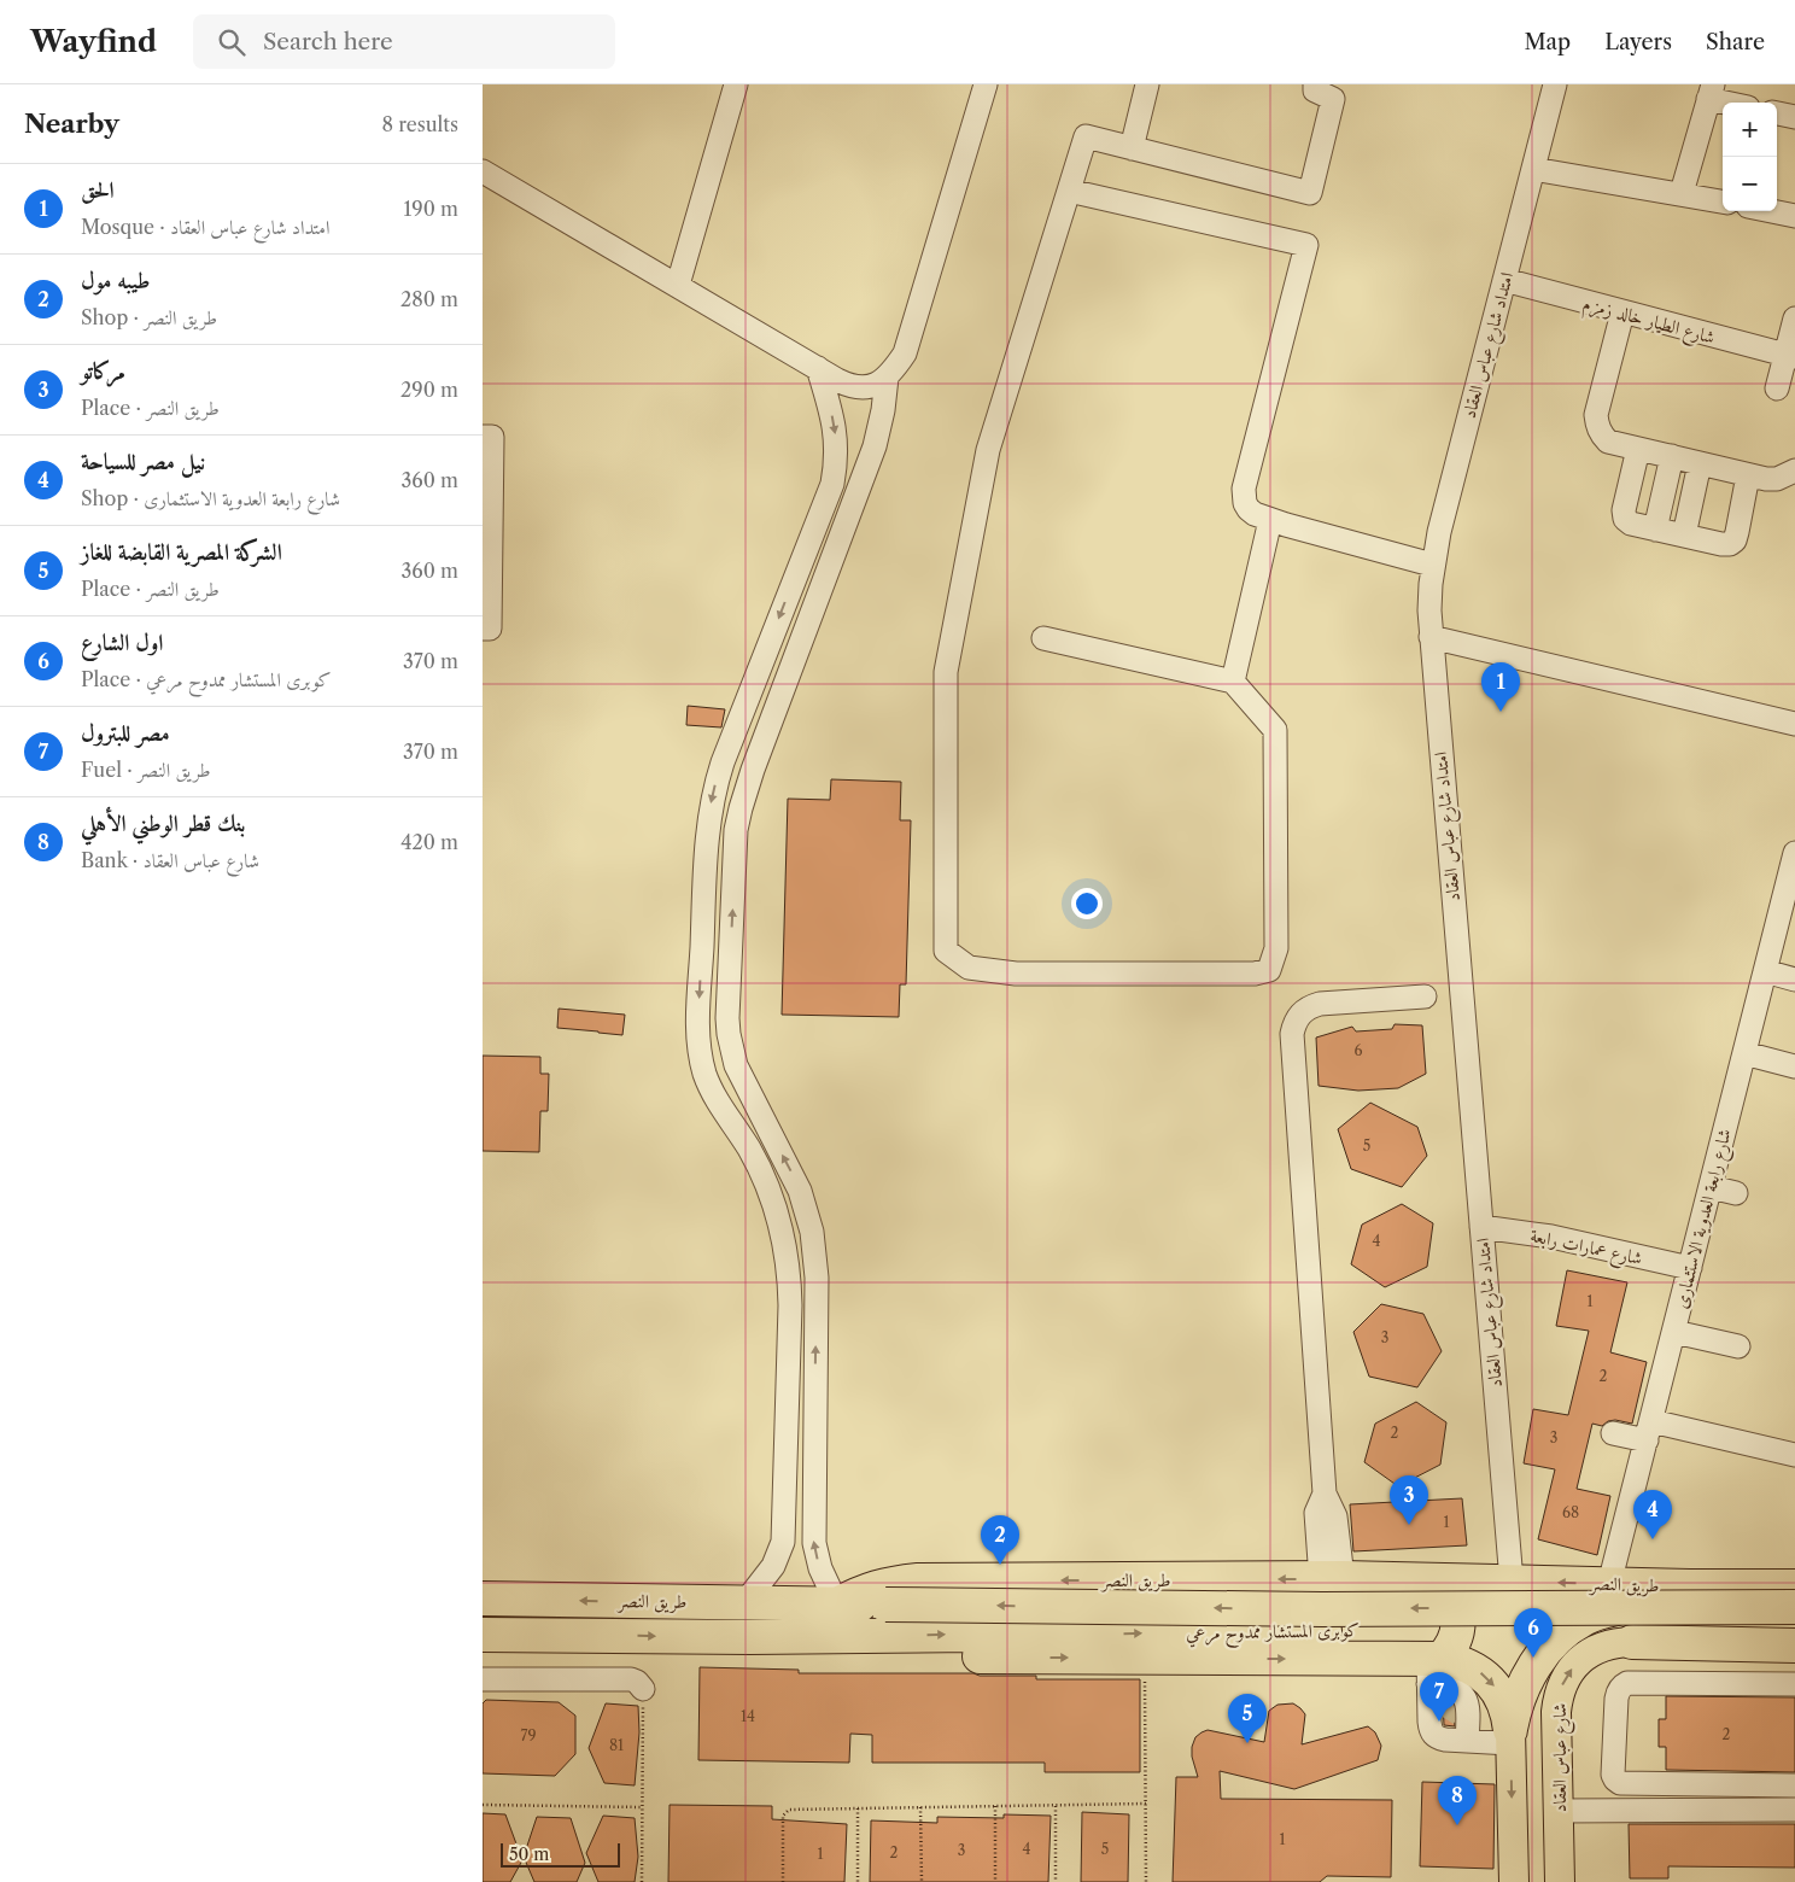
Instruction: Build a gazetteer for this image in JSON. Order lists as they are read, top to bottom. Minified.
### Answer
{"streets":{"highway":["طريق النصر","كوبرى المستشار ممدوح مرعي"],"main road":["شارع عباس العقاد"],"street":["شارع الطيار خالد زمزم","امتداد شارع عباس العقاد","شارع رابعة العدوية الاستثمارى","شارع عمارات رابعة"]},"crossings":[["شارع الطيار خالد زمزم","امتداد شارع عباس العقاد"],["امتداد شارع عباس العقاد","شارع عمارات رابعة"],["امتداد شارع عباس العقاد","طريق النصر"],["شارع رابعة العدوية الاستثمارى","شارع عمارات رابعة"],["شارع رابعة العدوية الاستثمارى","طريق النصر"],["طريق النصر","كوبرى المستشار ممدوح مرعي"]],"house_numbers":["6","5","4","1","3","2","2","3","68","1","14","2","79","81","1","4","5","3","2","1"],"scale_bar":"50 m","page":{"header":"Wayfind","search":"Search here","nav":["Map","Layers","Share"],"heading":["Nearby","8 results"],"map_buttons":["+","−"],"list":[{"mark":"1","name":"الحق","note":"Mosque · امتداد شارع عباس العقاد","value":"190 m"},{"mark":"2","name":"طيبه مول","note":"Shop · طريق النصر","value":"280 m"},{"mark":"3","name":"مركاتو","note":"Place · طريق النصر","value":"290 m"},{"mark":"4","name":"نيل مصر للسياحة","note":"Shop · شارع رابعة العدوية الاستثمارى","value":"360 m"},{"mark":"5","name":"الشركة المصرية القابضة للغاز","note":"Place · طريق النصر","value":"360 m"},{"mark":"6","name":"اول الشارع","note":"Place · كوبرى المستشار ممدوح مرعي","value":"370 m"},{"mark":"7","name":"مصر للبترول","note":"Fuel · طريق النصر","value":"370 m"},{"mark":"8","name":"بنك قطر الوطني الأهلي","note":"Bank · شارع عباس العقاد","value":"420 m"}],"pins":["1","3","4","2","6","7","5","8"],"scale":"50 m"}}
